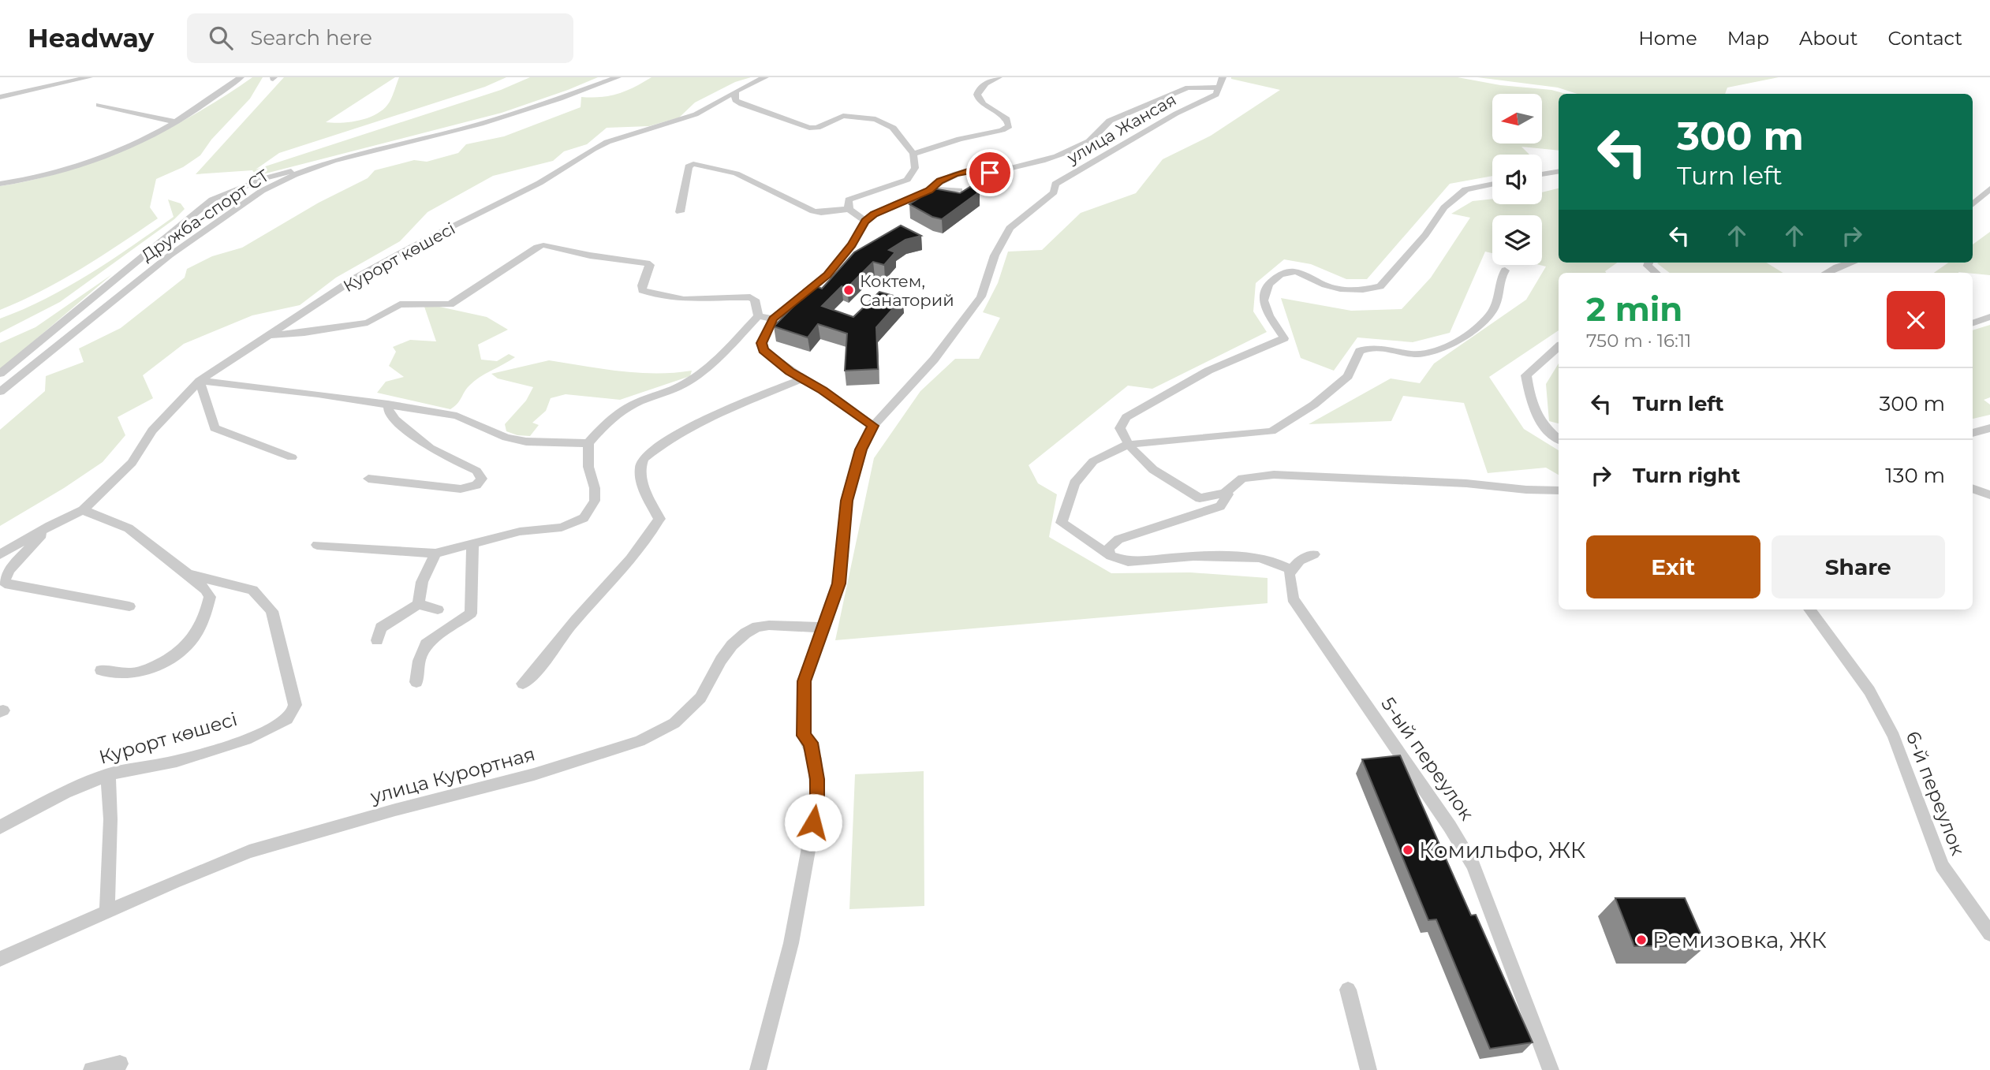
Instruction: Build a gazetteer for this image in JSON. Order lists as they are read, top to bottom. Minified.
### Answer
{"streets":{"street":["улица Жансая","Дружба-спорт СТ","Курорт көшесі","5-ый переулок","улица Курортная","6-й переулок"]},"crossings":[["улица Жансая","улица Курортная"]],"places":["Коктем, Санаторий","Комильфо, ЖК","Ремизовка, ЖК"],"north":"left","page":{"header":"Headway","search":"Search here","nav":["Home","Map","About","Contact"],"turn":["300 m","Turn left"],"heading":["2 min","750 m · 16:11"],"list":[{"name":"Turn left","value":"300 m"},{"name":"Turn right","value":"130 m"}],"buttons":["Exit","Share"]}}
